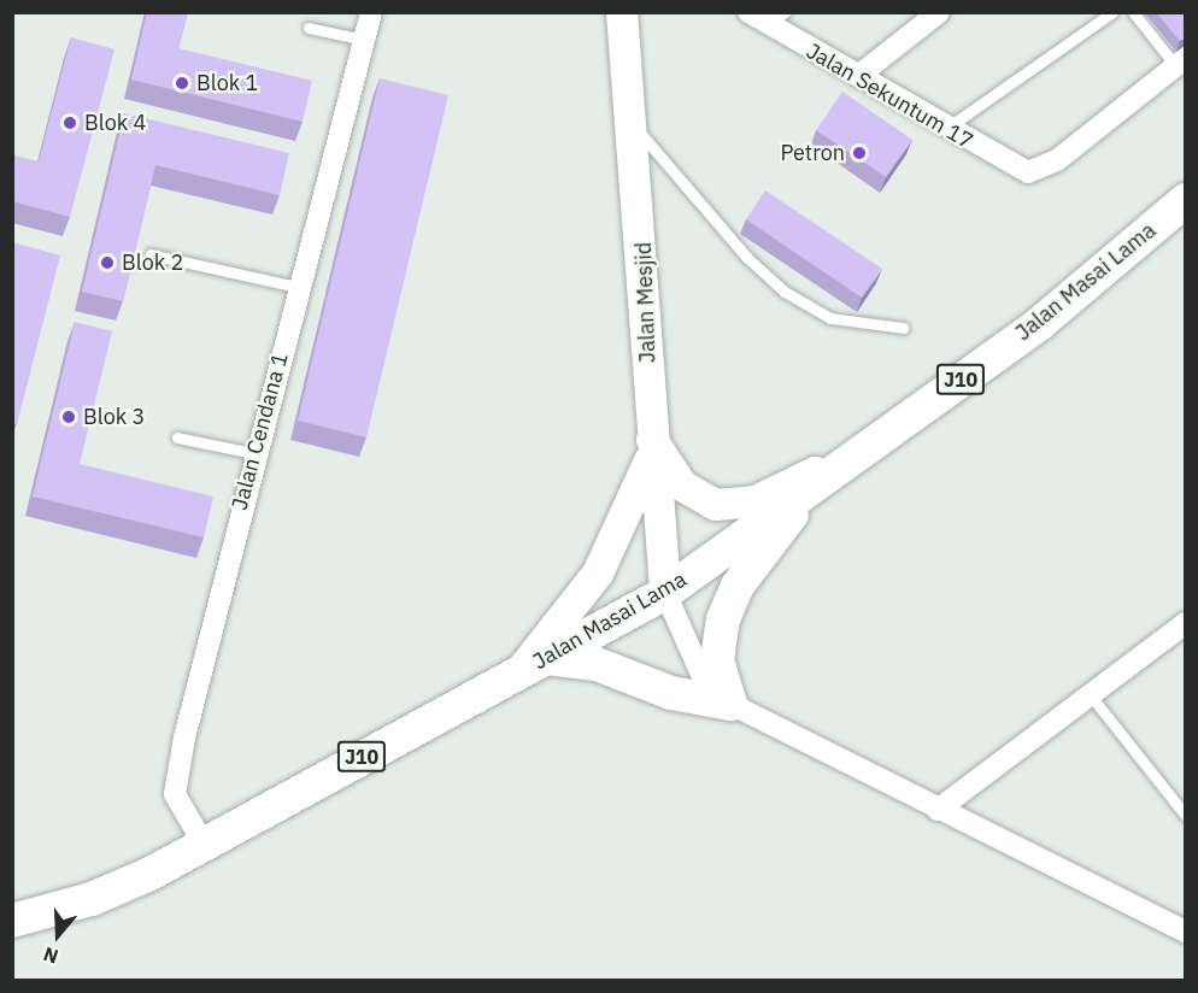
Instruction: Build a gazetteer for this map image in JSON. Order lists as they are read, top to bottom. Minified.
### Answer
{"streets":{"main road":["Jalan Masai Lama","Jalan Mesjid","J10"],"street":["Jalan Sekuntum 17","Jalan Cendana 1"]},"crossings":[["Jalan Masai Lama","Jalan Mesjid"],["Jalan Masai Lama","Jalan Cendana 1"]],"places":["Blok 1","Blok 4","Petron","Blok 2","Blok 3"],"north":"bottom"}
